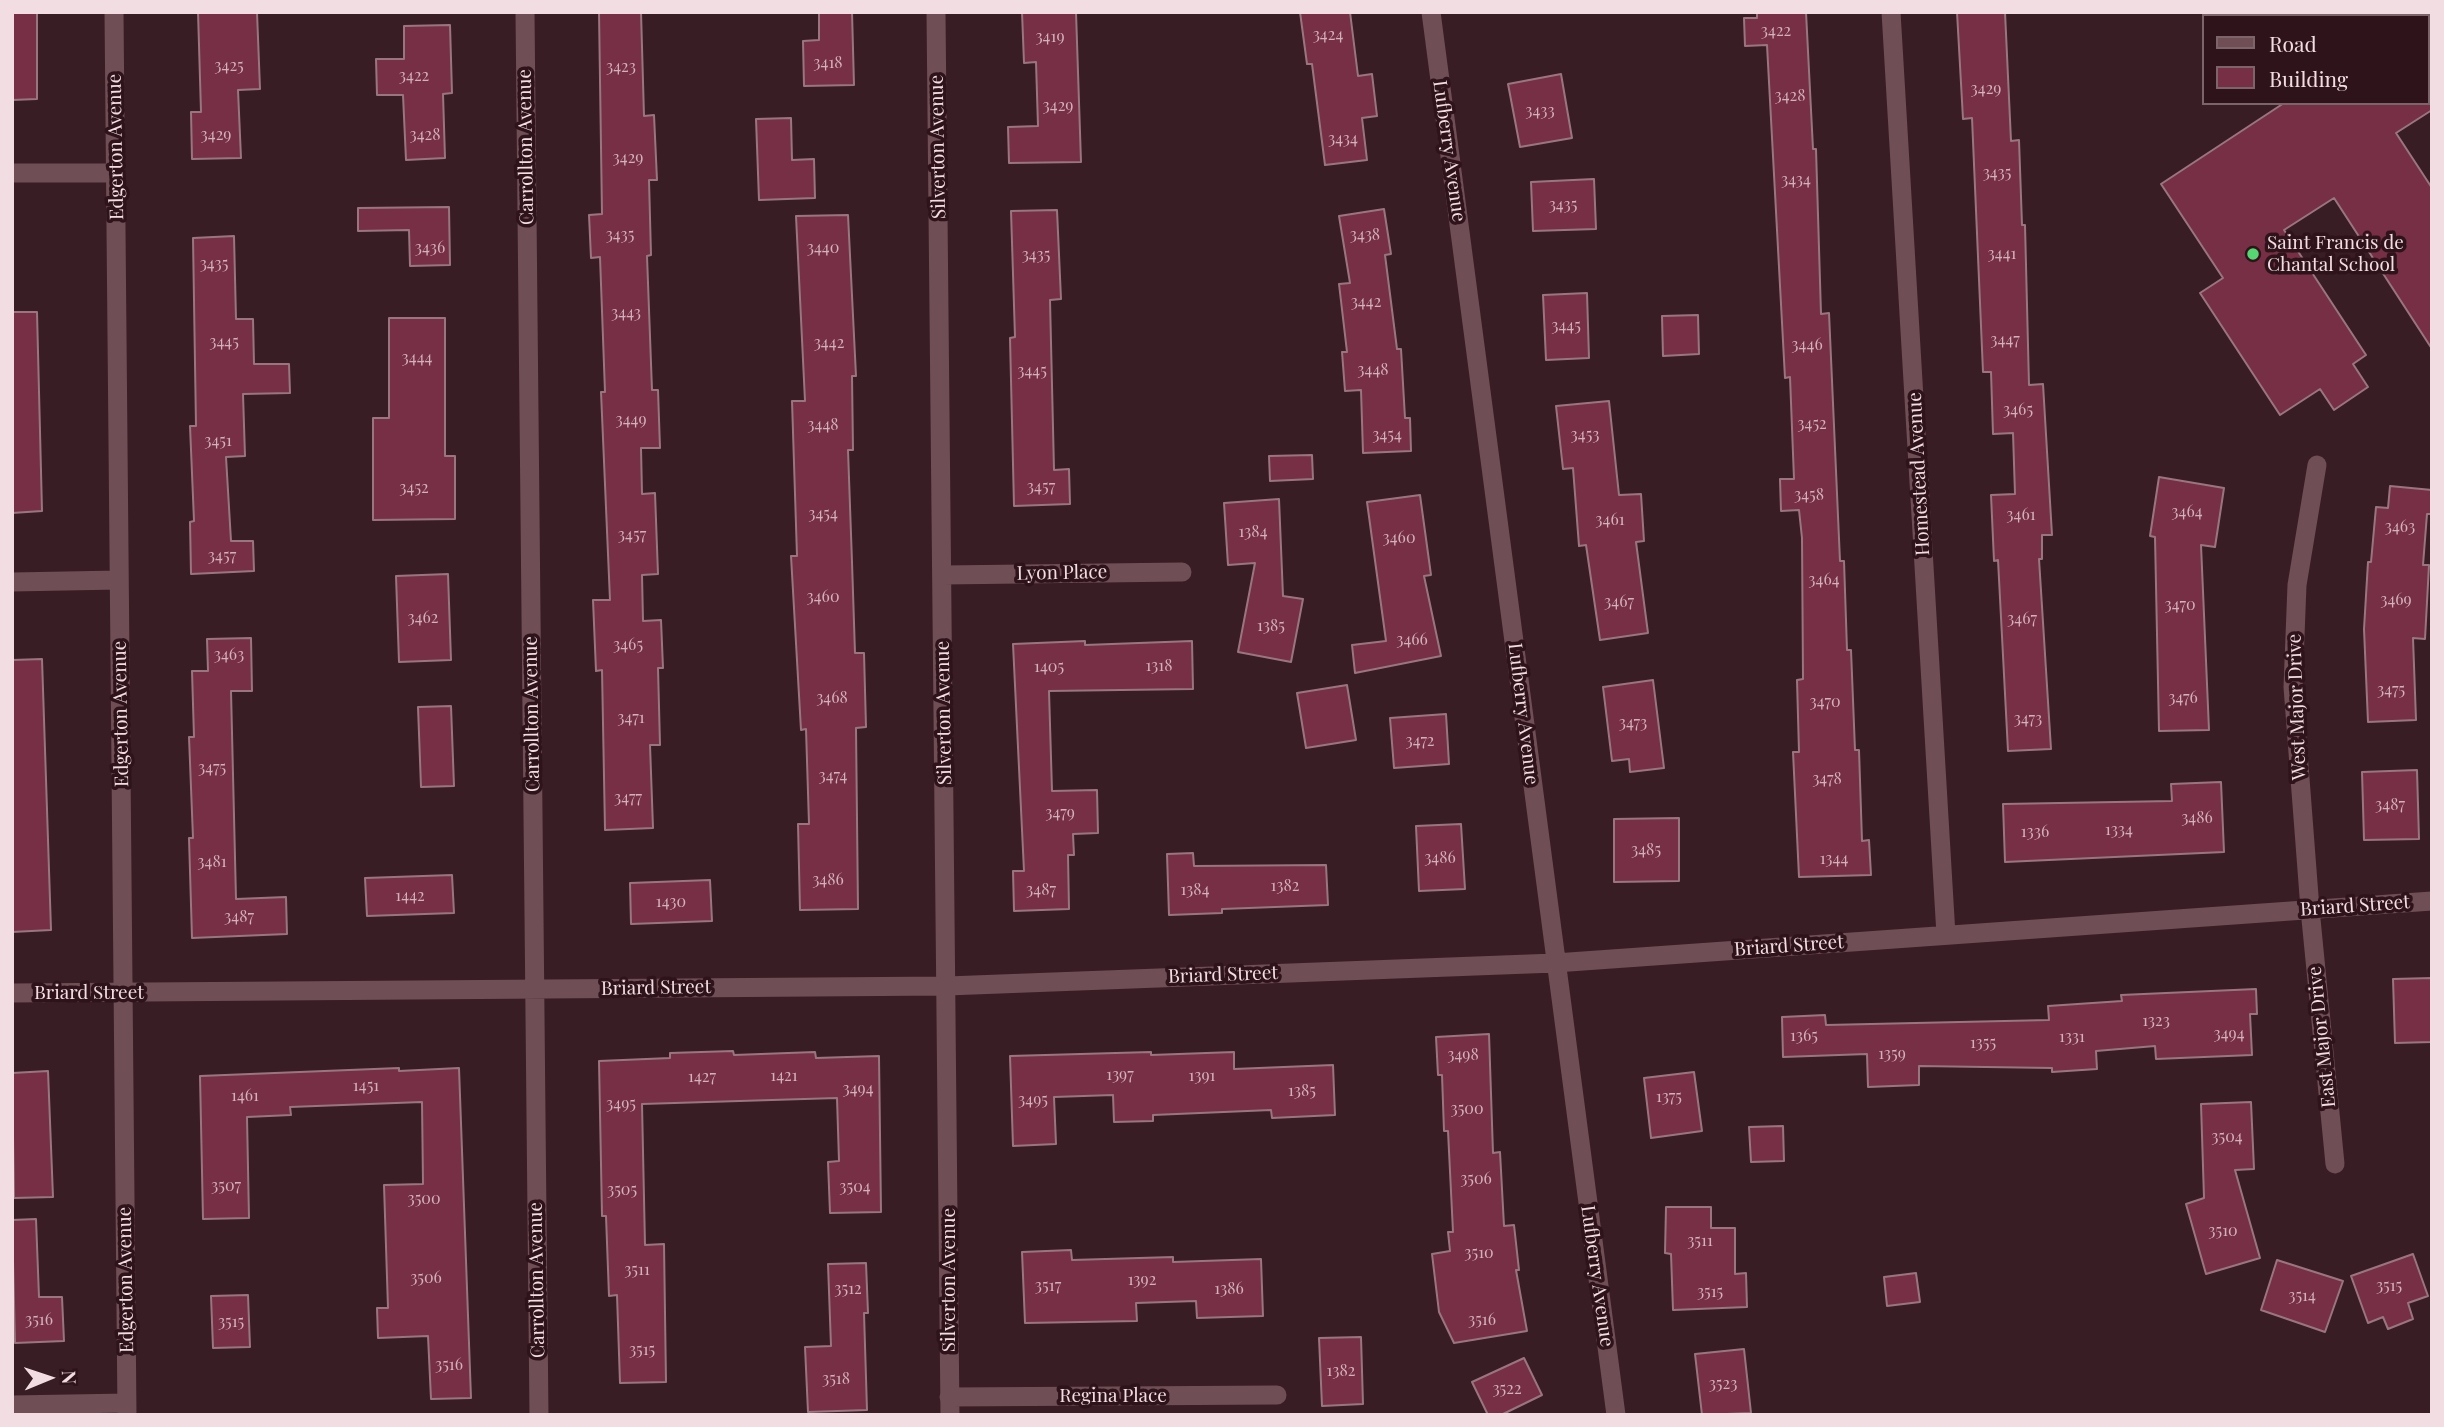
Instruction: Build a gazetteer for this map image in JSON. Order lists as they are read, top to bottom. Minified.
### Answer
{"streets":{"street":["Edgerton Avenue","Carrollton Avenue","Silverton Avenue","Lufberry Avenue","Homestead Avenue","Lyon Place","West Major Drive","Briard Street","East Major Drive","Regina Place"]},"crossings":[["Edgerton Avenue","Briard Street"],["Carrollton Avenue","Briard Street"],["Silverton Avenue","Lyon Place"],["Silverton Avenue","Briard Street"],["Silverton Avenue","Regina Place"],["Lufberry Avenue","Briard Street"],["Homestead Avenue","Briard Street"],["West Major Drive","Briard Street"],["West Major Drive","East Major Drive"],["Briard Street","East Major Drive"]],"places":["Saint Francis de Chantal School"],"house_numbers":["3422","3424","3419","3418","3425","3423","3422","3429","3428","3429","3433","3429","3428","3434","3429","3435","3434","3435","3435","3438","3436","3440","3441","3435","3435","3442","3443","3445","3447","3445","3442","3446","3444","3448","3445","3465","3449","3452","3448","3454","3453","3451","3457","3452","3458","3464","3454","3461","3461","3463","1384","3457","3460","3457","3464","3460","3469","3467","3470","3462","3467","1385","3466","3465","3463","1318","1405","3475","3468","3476","3470","3471","3473","3473","3472","3475","3474","3478","3477","3487","3479","3486","1334","1336","3485","3486","1344","3481","3486","1382","3487","1384","1442","1430","3487","1323","3494","1365","1331","1355","1359","3498","1397","1421","1391","1427","1451","3494","1385","1461","1375","3495","3495","3500","3504","3506","3507","3504","3505","3500","3510","3511","3510","3511","3506","1392","3517","3515","3512","1386","3515","3514","3516","3516","3515","3515","3516","1382","3518","3523","3522"],"legend":["Road","Building"],"north":"right"}
